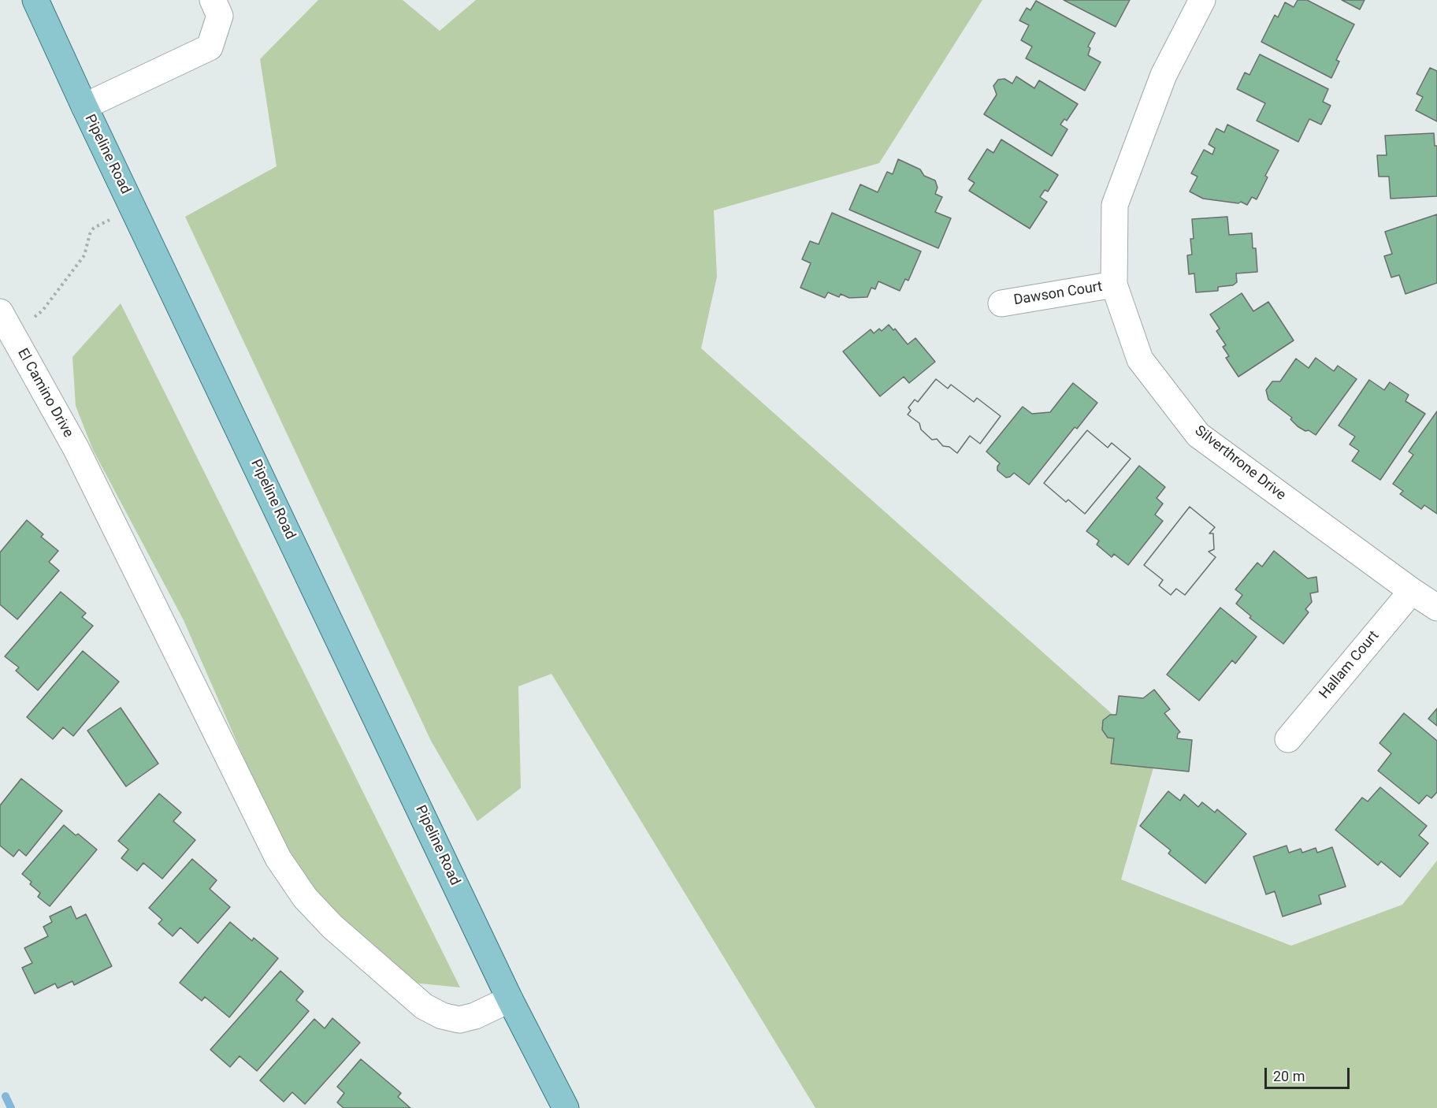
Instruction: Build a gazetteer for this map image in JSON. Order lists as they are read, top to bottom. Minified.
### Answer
{"streets":{"main road":["Pipeline Road"],"street":["Dawson Court","El Camino Drive","Silverthrone Drive","Hallam Court"]},"crossings":[["Pipeline Road","El Camino Drive"],["Dawson Court","Silverthrone Drive"],["Silverthrone Drive","Hallam Court"]],"scale_bar":"20 m"}
